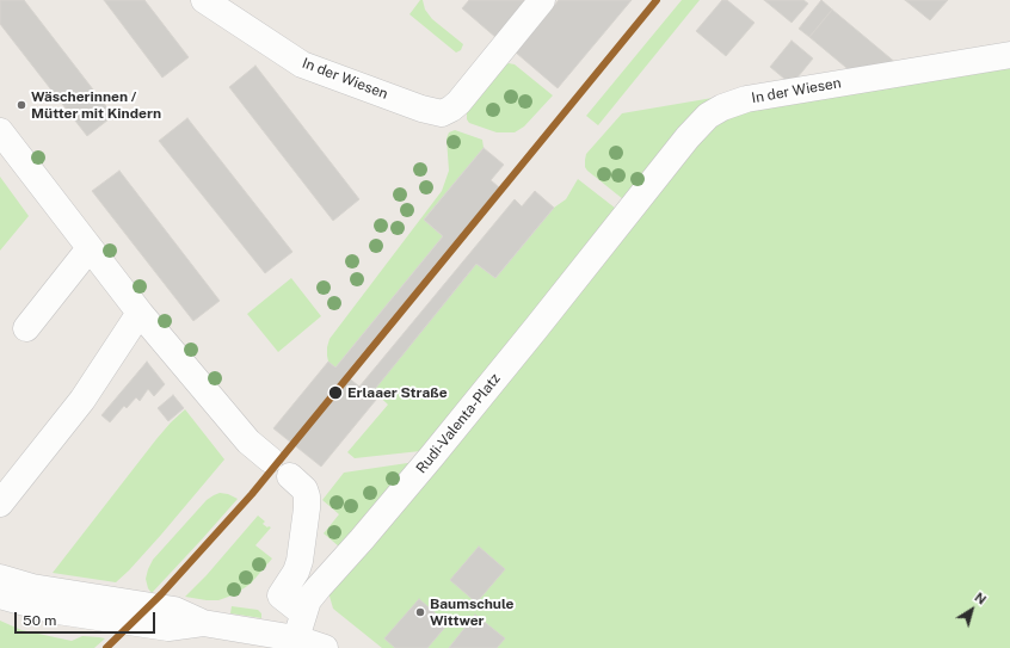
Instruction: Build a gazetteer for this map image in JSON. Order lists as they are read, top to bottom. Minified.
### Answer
{"streets":{"street":["In der Wiesen","Rudi-Valenta-Platz"]},"crossings":[["In der Wiesen","Rudi-Valenta-Platz"]],"places":["Wäscherinnen / Mütter mit Kindern","Erlaaer Straße","Baumschule Wittwer"],"scale_bar":"50 m","north":"top right"}
